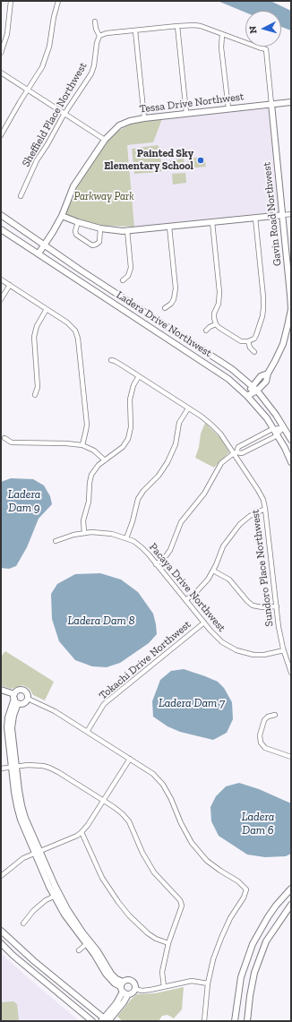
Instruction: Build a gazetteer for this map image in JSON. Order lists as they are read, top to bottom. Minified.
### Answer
{"streets":{"street":["Tessa Drive Northwest","Sheffield Place Northwest","Gavin Road Northwest","Ladera Drive Northwest","Sundoro Place Northwest","Pacaya Drive Northwest","Tokachi Drive Northwest"]},"crossings":[["Tessa Drive Northwest","Gavin Road Northwest"],["Tessa Drive Northwest","Ladera Drive Northwest"],["Gavin Road Northwest","Ladera Drive Northwest"],["Sundoro Place Northwest","Pacaya Drive Northwest"],["Pacaya Drive Northwest","Tokachi Drive Northwest"]],"water":["Ladera Dam 9","Ladera Dam 8","Ladera Dam 7","Ladera Dam 6"],"parks":["Parkway Park"],"places":["Painted Sky Elementary School"],"north":"left"}
